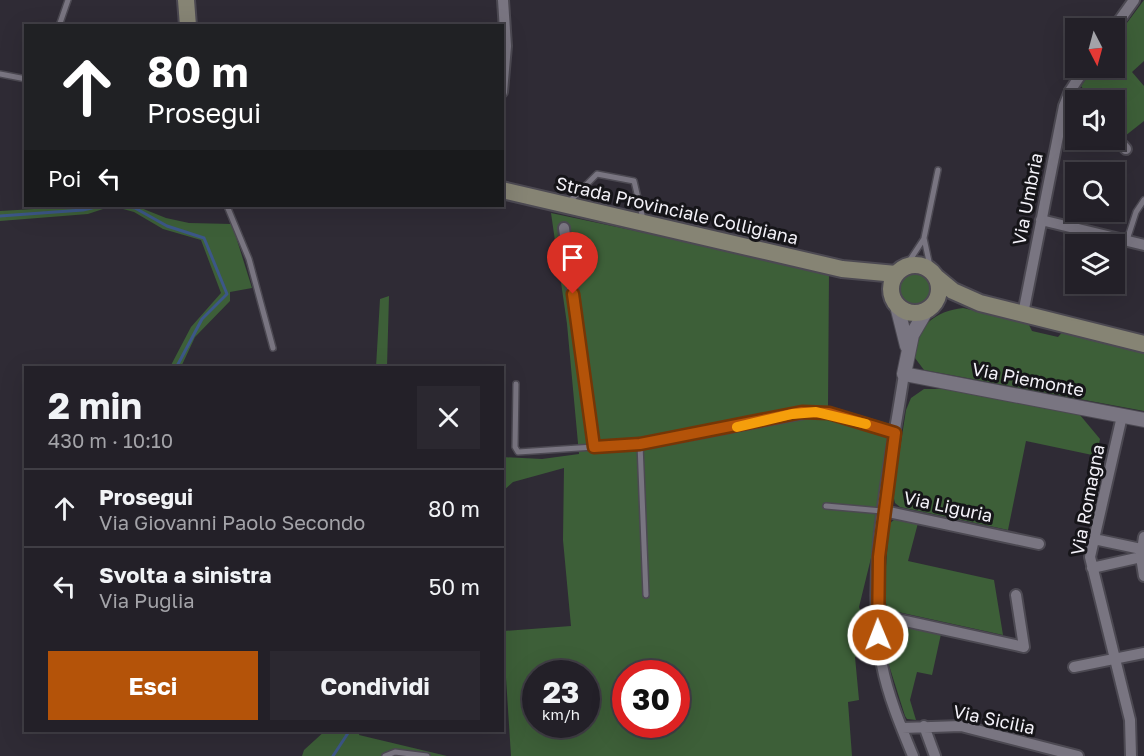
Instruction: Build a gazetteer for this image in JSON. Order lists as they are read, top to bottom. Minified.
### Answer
{"streets":{"main road":["Strada Provinciale Colligiana"],"street":["Via Umbria","Via Piemonte","Via Romagna","Via Liguria","Via Sicilia"]},"crossings":[["Via Piemonte","Via Romagna"],["Via Liguria","Via Sicilia"]],"north":"bottom","page":{"turn":["80 m","Prosegui"],"then":"Poi","heading":["2 min","430 m · 10:10"],"list":[{"name":"Prosegui","note":"Via Giovanni Paolo Secondo","value":"80 m"},{"name":"Svolta a sinistra","note":"Via Puglia","value":"50 m"}],"buttons":["Esci","Condividi"],"speed":"23 km/h","limit":"30"}}
